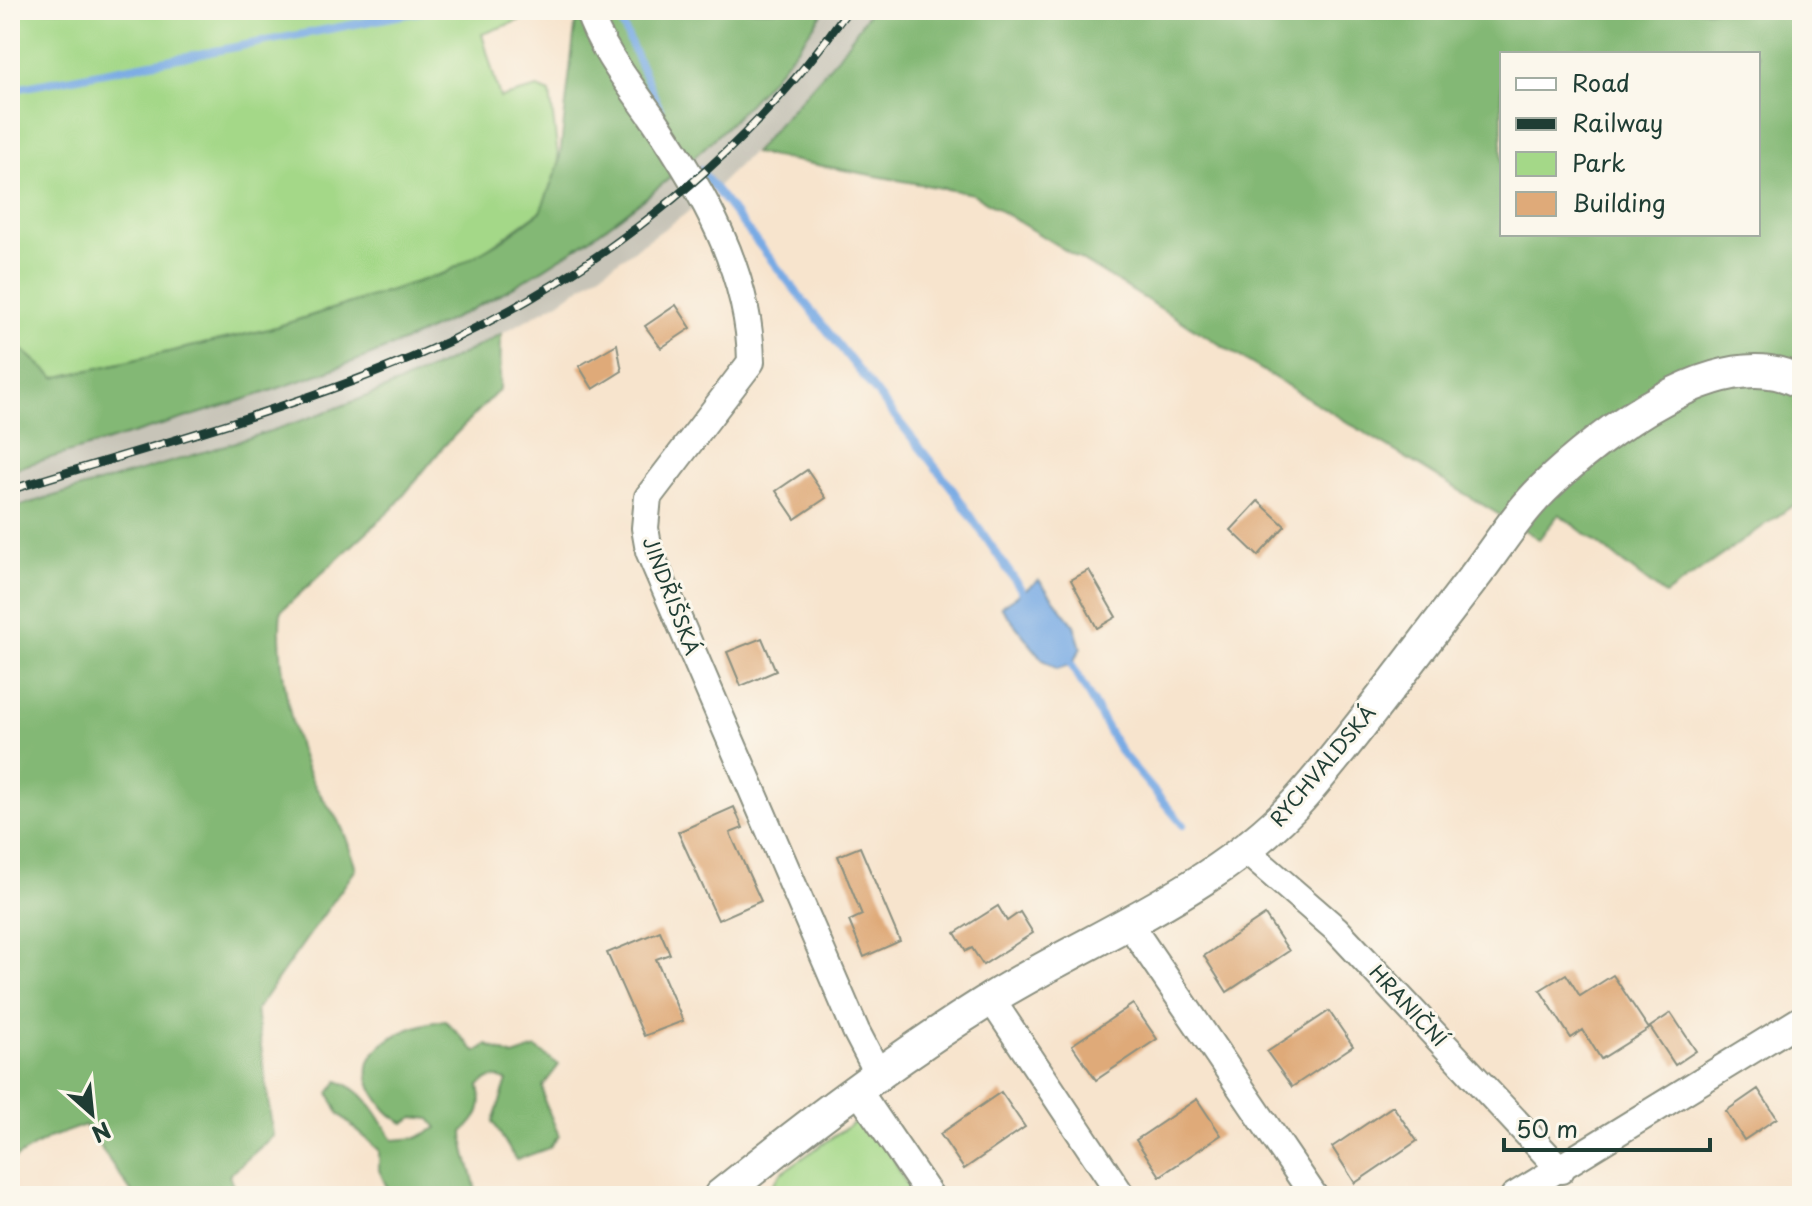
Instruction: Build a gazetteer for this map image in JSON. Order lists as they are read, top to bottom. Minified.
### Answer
{"streets":{"street":["JINDŘIŠSKÁ","RYCHVALDSKÁ","HRANIČNÍ"]},"crossings":[["JINDŘIŠSKÁ","RYCHVALDSKÁ"],["RYCHVALDSKÁ","HRANIČNÍ"]],"legend":["Road","Railway","Park","Building"],"scale_bar":"50 m","north":"bottom right"}
